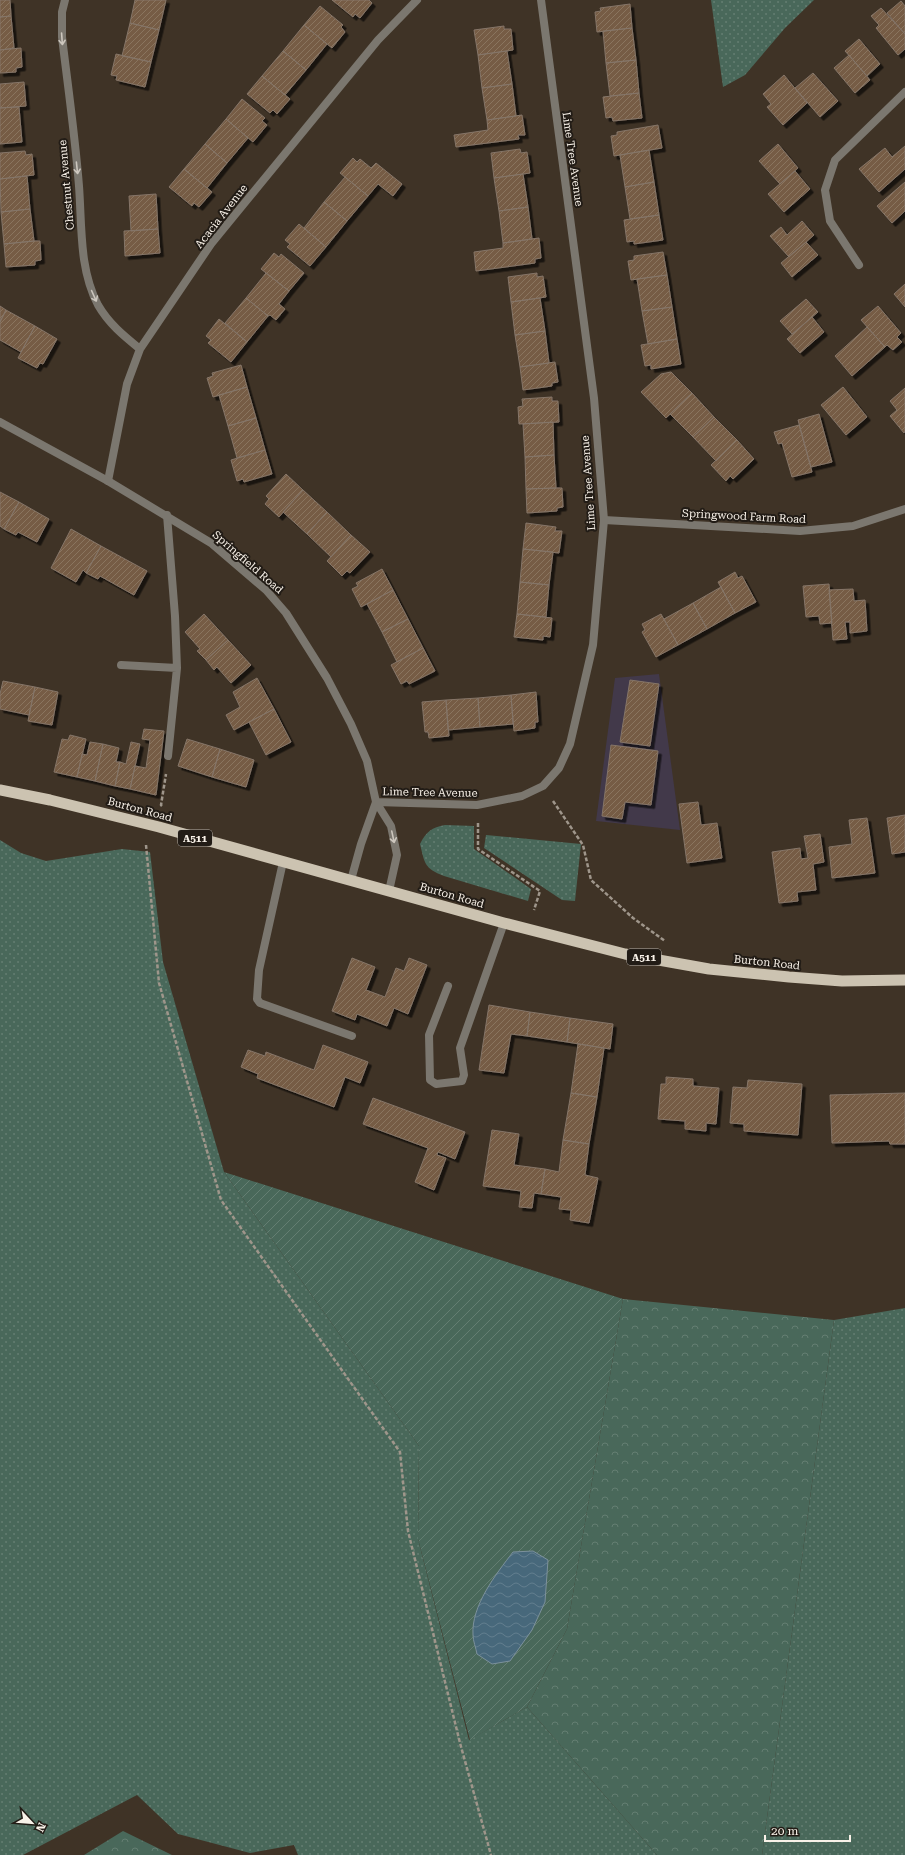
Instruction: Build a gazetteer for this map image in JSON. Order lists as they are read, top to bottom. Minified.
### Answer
{"streets":{"highway":["Burton Road","A511"],"street":["Lime Tree Avenue","Chestnut Avenue","Acacia Avenue","Springwood Farm Road","Springfield Road"]},"crossings":[["Lime Tree Avenue","Springwood Farm Road"],["Lime Tree Avenue","Springfield Road"],["Chestnut Avenue","Acacia Avenue"],["Acacia Avenue","Springfield Road"]],"one_way":["Chestnut Avenue"],"scale_bar":"20 m","north":"bottom right"}
